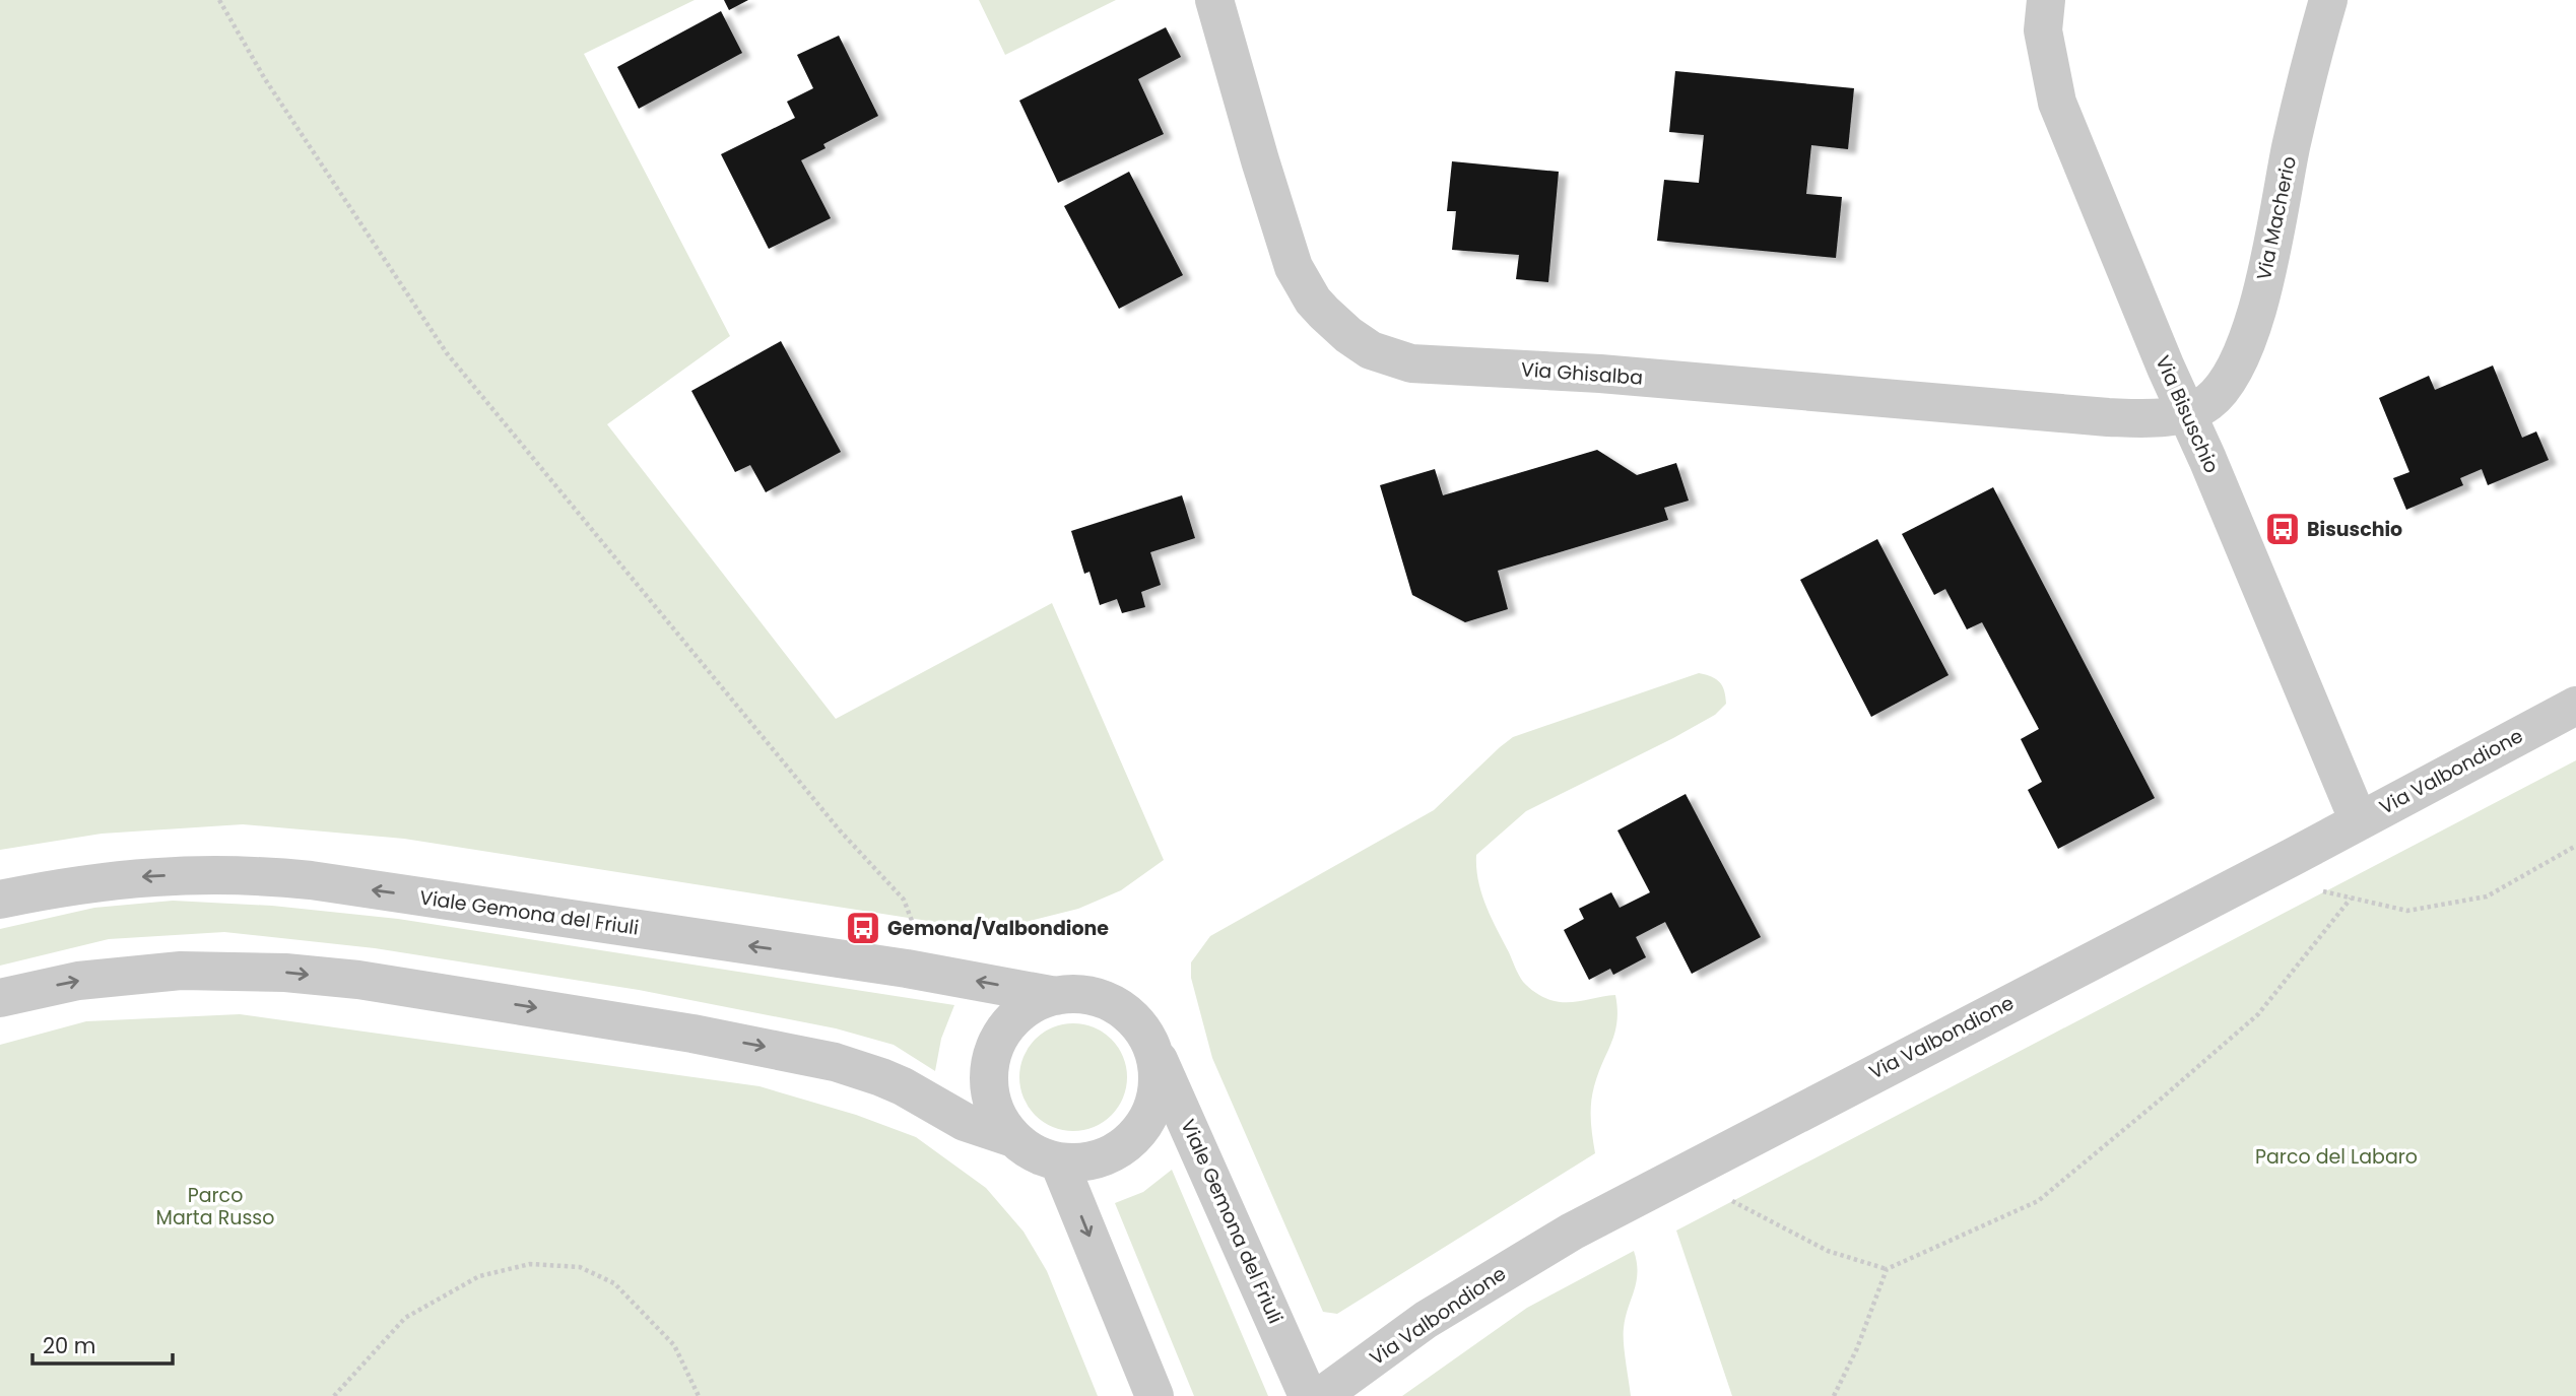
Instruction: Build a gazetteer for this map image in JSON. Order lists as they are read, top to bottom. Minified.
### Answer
{"streets":{"street":["Via Macherio","Via Ghisalba","Via Bisuschio","Via Valbondione","Viale Gemona del Friuli"]},"crossings":[["Via Macherio","Via Ghisalba"],["Via Macherio","Via Bisuschio"],["Via Ghisalba","Via Bisuschio"],["Via Bisuschio","Via Valbondione"]],"parks":["Parco del Labaro","Parco Marta Russo"],"places":{"bus stop":["Bisuschio","Gemona/Valbondione"]},"scale_bar":"20 m"}
